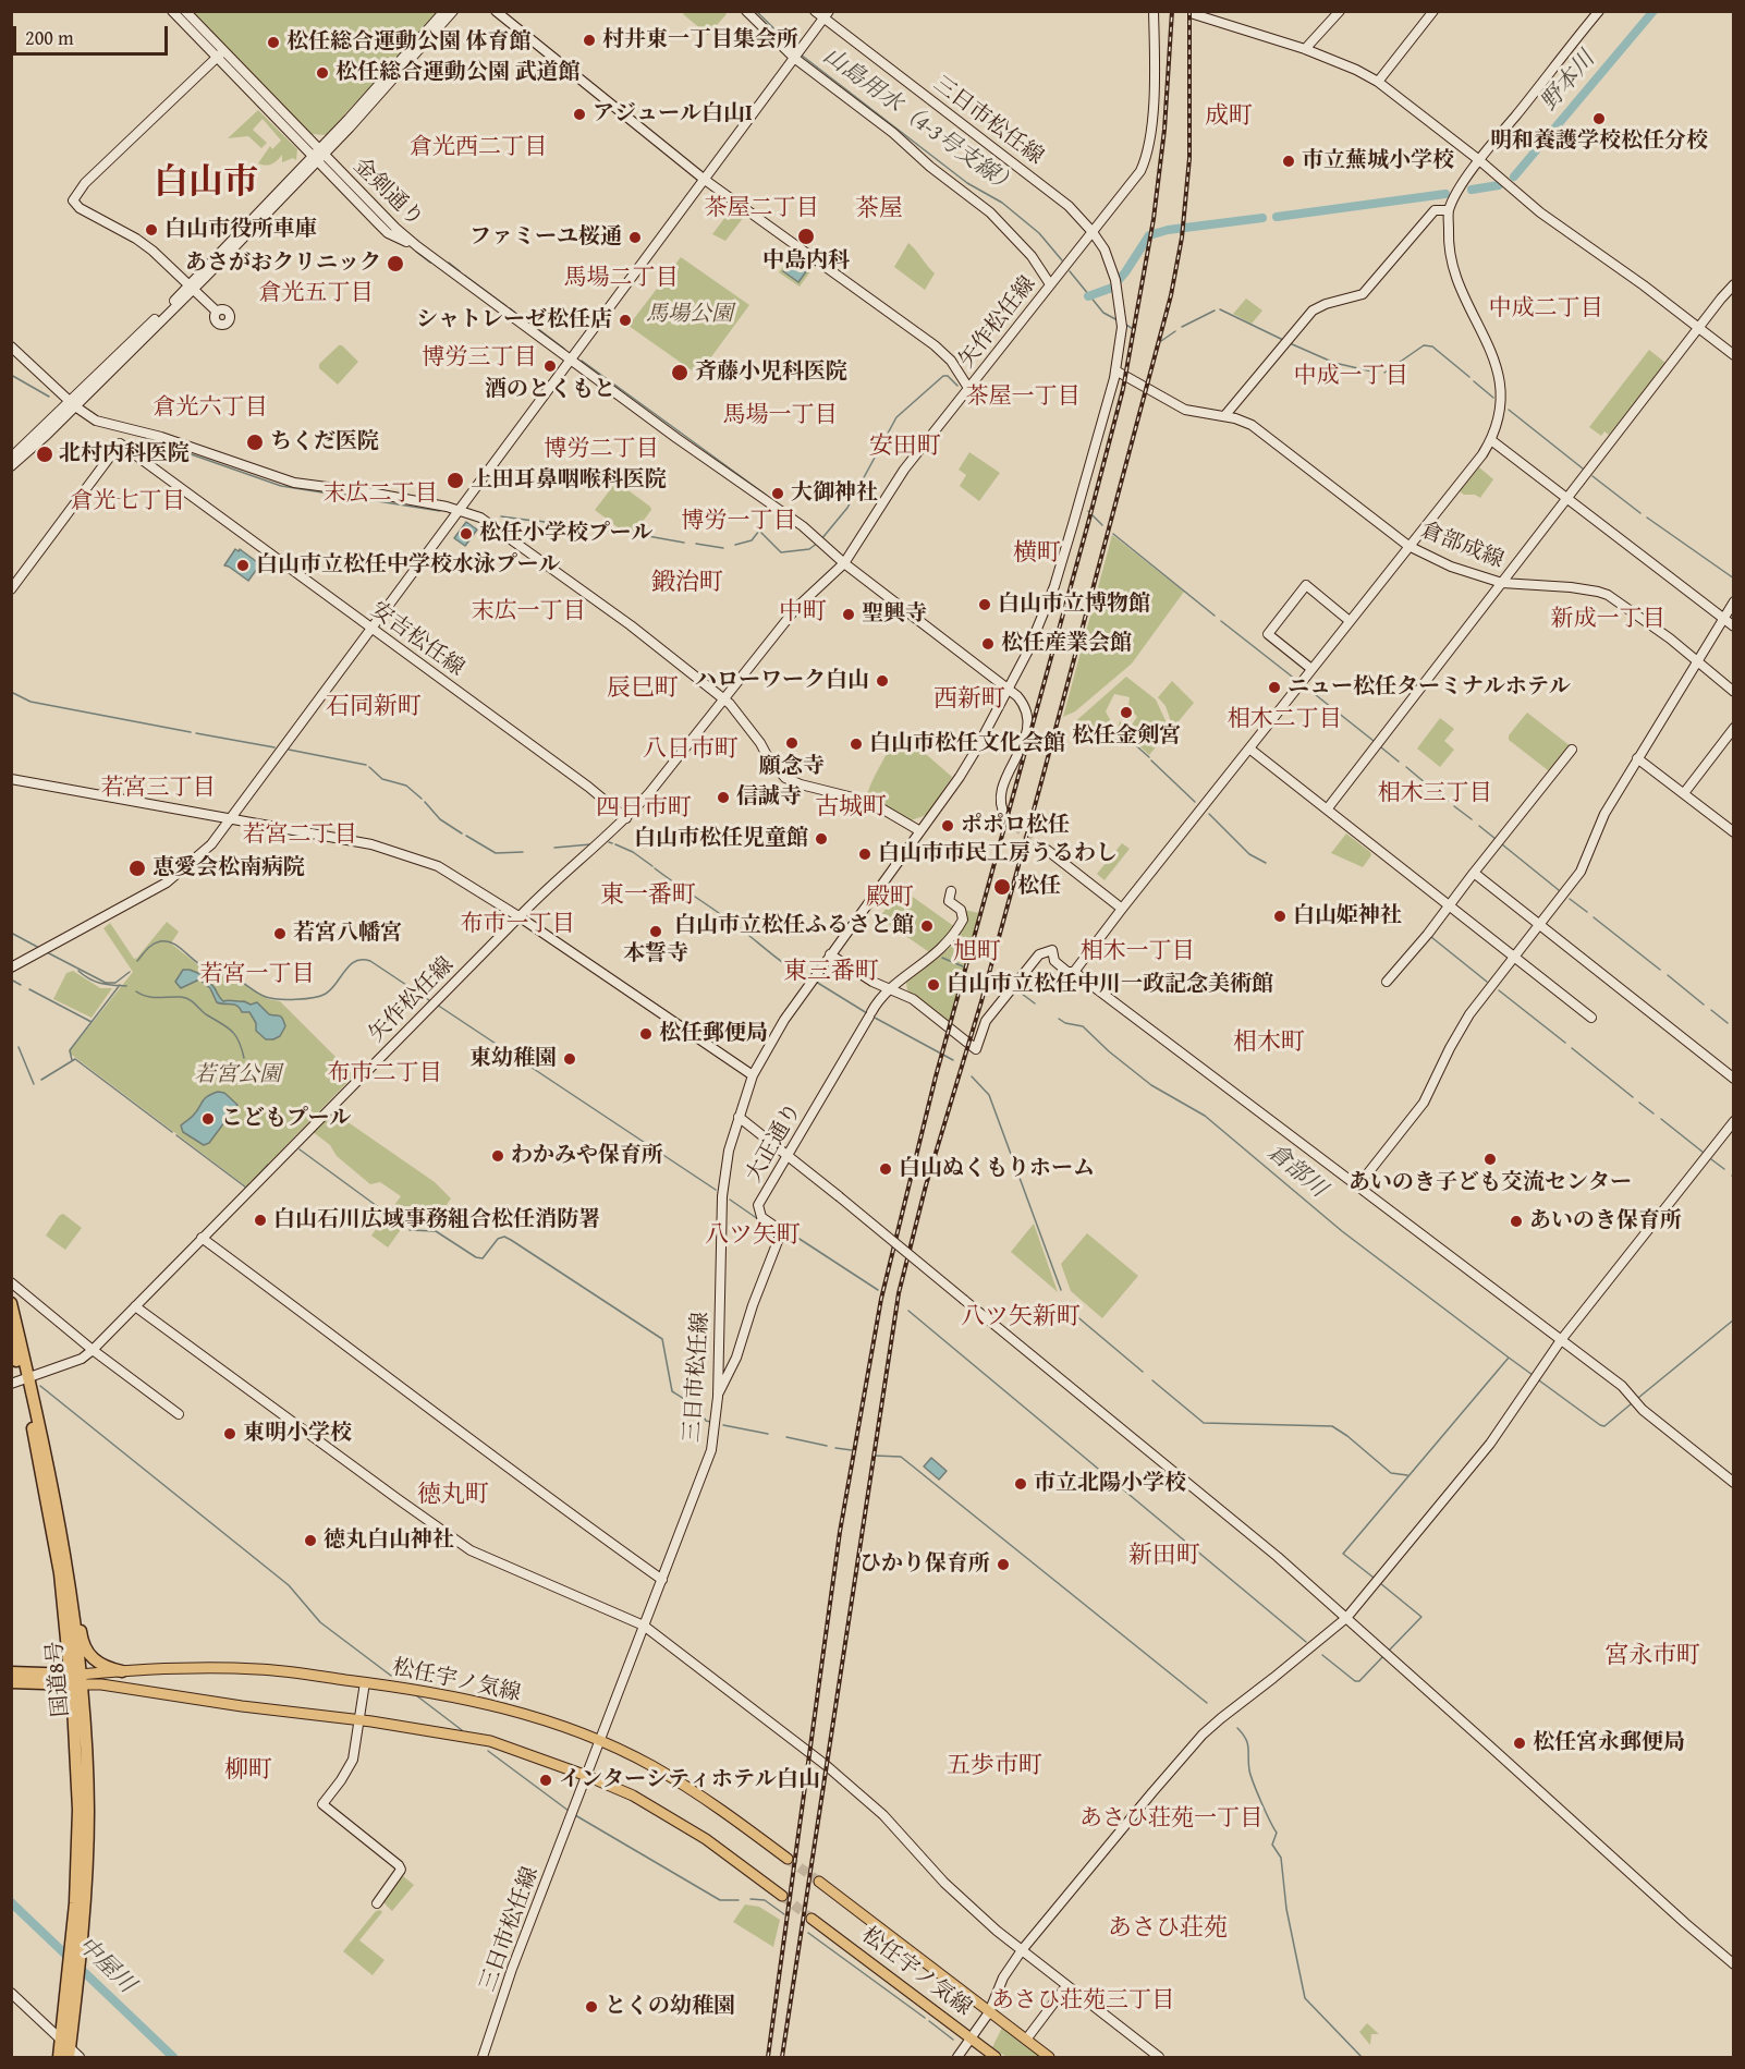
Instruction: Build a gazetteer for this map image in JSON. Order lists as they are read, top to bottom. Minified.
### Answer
{"streets":{"highway":["国道8号"],"main road":["松任宇ノ気線"],"street":["三日市松任線","金剣通り","矢作松任線","倉部成線","安吉松任線","大正通り"]},"crossings":[["三日市松任線","金剣通り"],["三日市松任線","矢作松任線"],["三日市松任線","倉部成線"],["三日市松任線","大正通り"],["三日市松任線","松任宇ノ気線"],["金剣通り","矢作松任線"],["矢作松任線","安吉松任線"],["矢作松任線","国道8号"],["国道8号","松任宇ノ気線"]],"districts":["成町","倉光西二丁目","白山市","茶屋二丁目","茶屋","馬場二丁目","倉光五丁目","中成二丁目","博労三丁目","中成一丁目","茶屋一丁目","倉光六丁目","馬場一丁目","安田町","博労二丁目","末広二丁目","倉光七丁目","博労一丁目","横町","鍛治町","末広一丁目","中町","新成一丁目","辰巳町","西新町","石同新町","相木二丁目","八日市町","若宮三丁目","相木三丁目","古城町","四日市町","若宮二丁目","東一番町","殿町","布市一丁目","旭町","相木一丁目","東三番町","若宮一丁目","相木町","布市二丁目","八ツ矢町","八ツ矢新町","徳丸町","新田町","宮永市町","五歩市町","柳町","あさひ荘苑一丁目","あさひ荘苑","あさひ荘苑三丁目"],"water":["野本川","山島用水（4-3号支線）","倉部川","中屋川"],"parks":["馬場公園","若宮公園"],"places":["村井東一丁目集会所","松任総合運動公園 体育館","松任総合運動公園 武道館","アジュール白山Ⅰ","明和養護学校松任分校","市立蕪城小学校","白山市役所車庫","中島内科","ファミーユ桜通","あさがおクリニック","シャトレーゼ松任店","酒のとくもと","斉藤小児科医院","ちくだ医院","北村内科医院","上田耳鼻咽喉科医院","大御神社","松任小学校プール","白山市立松任中学校水泳プール","白山市立博物館","聖興寺","松任産業会館","ハローワーク白山","ニュー松任ターミナルホテル","松任金剣宮","願念寺","白山市松任文化会館","信誠寺","ポポロ松任","白山市松任児童館","白山市市民工房うるわし","恵愛会松南病院","松任","白山姫神社","白山市立松任ふるさと館","本誓寺","若宮八幡宮","白山市立松任中川一政記念美術館","松任郵便局","東幼稚園","こどもプール","わかみや保育所","あいのき子ども交流センター","白山ぬくもりホーム","白山石川広域事務組合松任消防署","あいのき保育所","東明小学校","市立北陽小学校","徳丸白山神社","ひかり保育所","松任宮永郵便局","インターシティホテル白山","とくの幼稚園"],"scale_bar":"200 m"}
